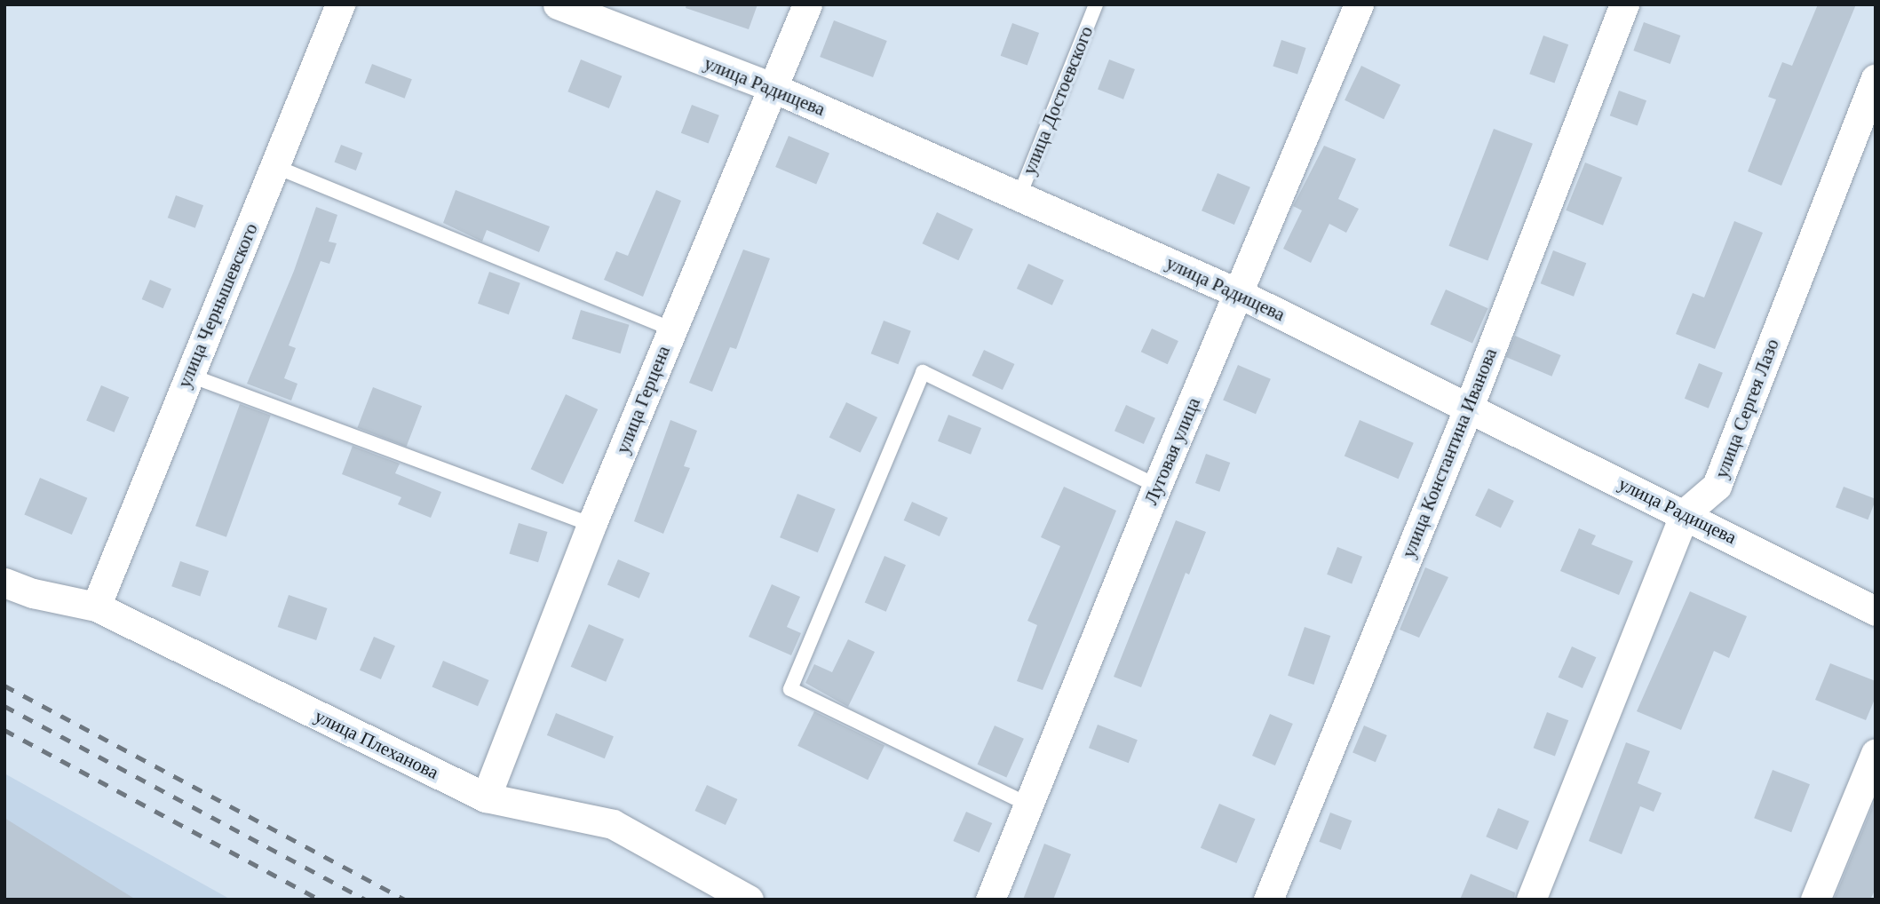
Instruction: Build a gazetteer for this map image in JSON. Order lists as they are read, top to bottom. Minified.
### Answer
{"streets":{"street":["улица Радищева","улица Чернышевского","улица Герцена","улица Сергея Лазо","Луговая улица","улица Константина Иванова","улица Плеханова"],"lane":["улица Достоевского"]},"crossings":[["улица Радищева","улица Достоевского"],["улица Радищева","улица Герцена"],["улица Радищева","улица Сергея Лазо"],["улица Радищева","Луговая улица"],["улица Радищева","улица Константина Иванова"],["улица Чернышевского","улица Плеханова"],["улица Герцена","улица Плеханова"]]}
